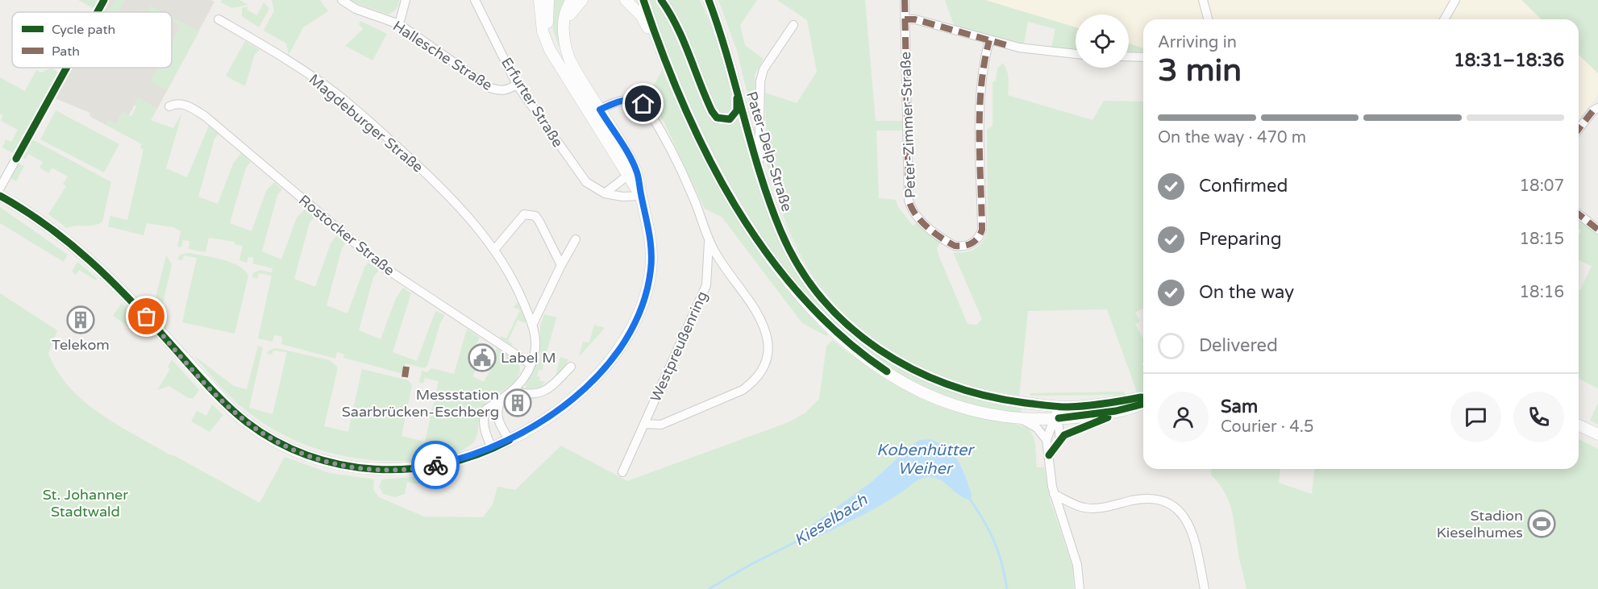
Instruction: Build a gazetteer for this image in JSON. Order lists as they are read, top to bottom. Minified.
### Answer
{"streets":{"street":["Hallesche Straße","Erfurter Straße","Magdeburger Straße","Peter-Zimmer-Straße","Pater-Delp-Straße","Rostocker Straße","Westpreußenring"]},"crossings":[["Hallesche Straße","Erfurter Straße"],["Magdeburger Straße","Rostocker Straße"]],"water":["Kobenhütter Weiher","Kieselbach"],"parks":["St. Johanner Stadtwald"],"places":{"building":["Telekom","Messstation Saarbrücken-Eschberg"],"public building":["Label M"],"sports":["Stadion Kieselhumes"]},"legend":["Cycle path","Path"],"page":{"heading":["3 min","Arriving in","18:31–18:36"],"panel":["Sam","Courier · 4.5"],"bar":"On the way · 470 m","list":[["Confirmed","18:07"],["Preparing","18:15"],["On the way","18:16"],"Delivered"]}}
